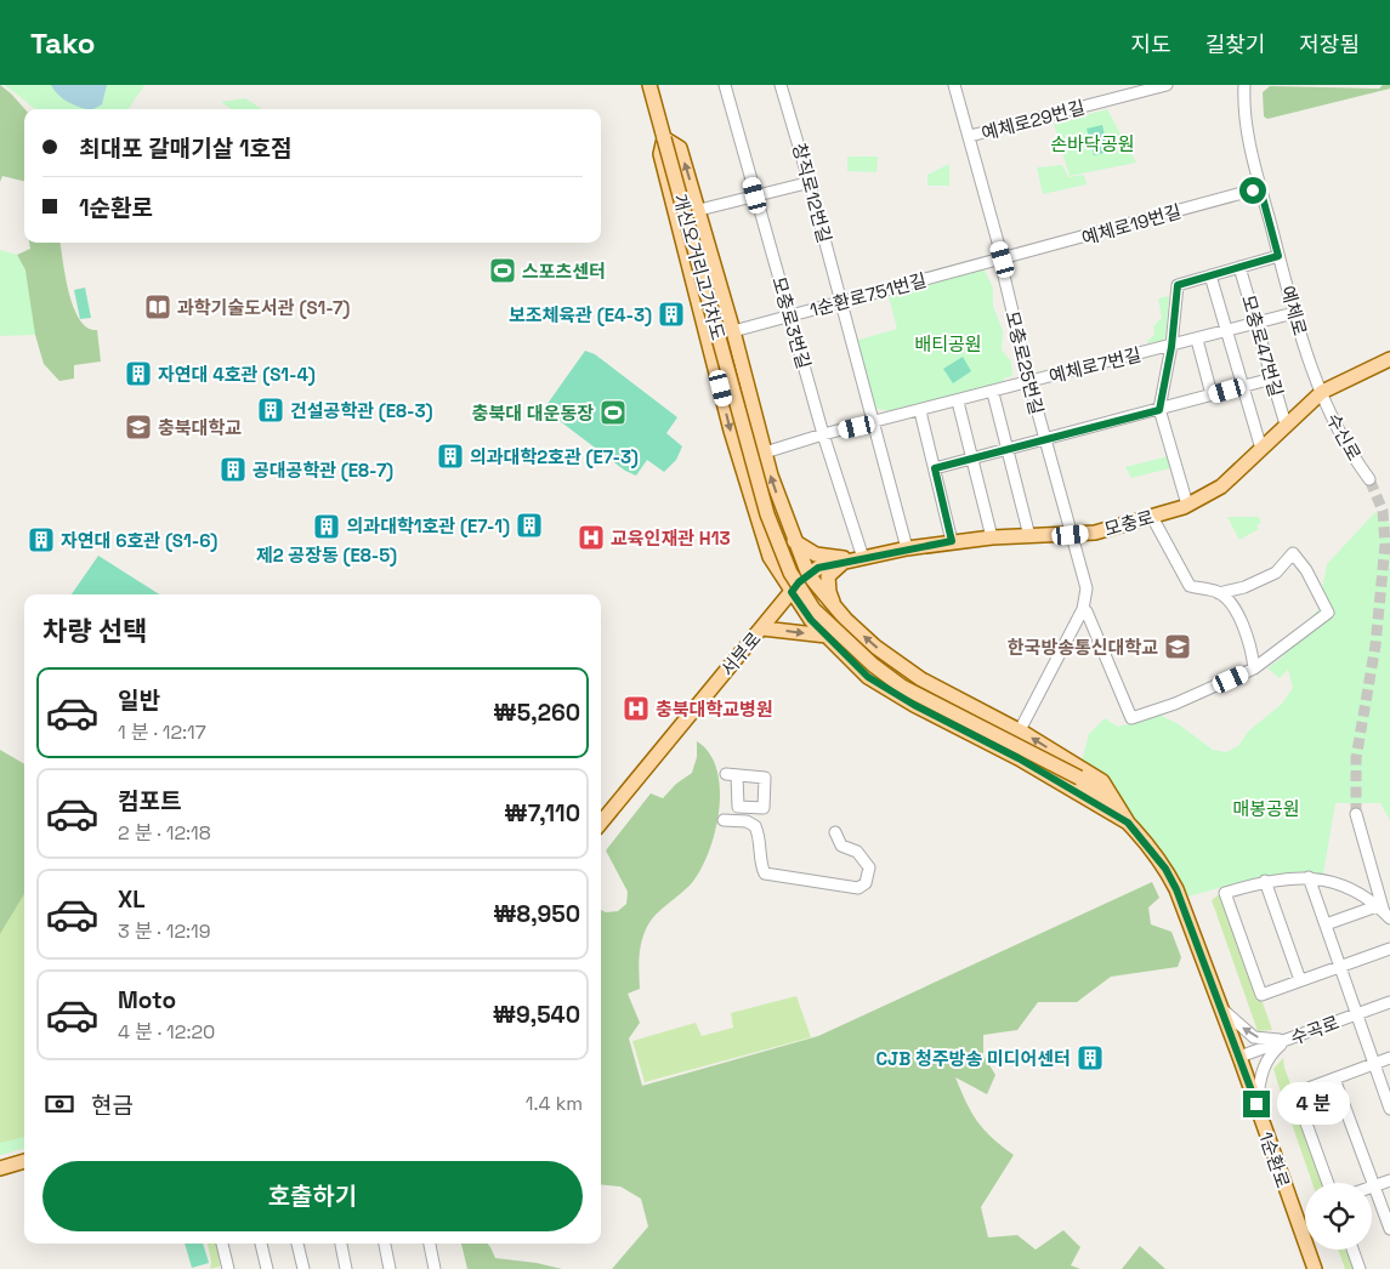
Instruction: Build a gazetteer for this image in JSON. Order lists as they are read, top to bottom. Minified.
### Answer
{"streets":{"main road":["개신오거리고가차도","모충로","서부로","1순환로"],"street":["예체로29번길","창직로12번길","예체로19번길","1순환로751번길","예체로","모충로3번길","모충로47번길","모충로25번길","예체로7번길","수신로","수곡로"]},"crossings":[["예체로29번길","모충로25번길"],["창직로12번길","1순환로751번길"],["창직로12번길","모충로"],["예체로19번길","1순환로751번길"],["예체로19번길","예체로"],["예체로19번길","모충로25번길"],["개신오거리고가차도","1순환로"],["1순환로751번길","모충로3번길"],["1순환로751번길","모충로25번길"],["예체로","예체로7번길"],["예체로","수신로"],["예체로","모충로"],["모충로3번길","모충로"],["모충로47번길","예체로7번길"],["모충로47번길","모충로"],["모충로25번길","예체로7번길"],["모충로25번길","모충로"],["수신로","모충로"],["모충로","서부로"],["모충로","1순환로"],["서부로","1순환로"],["수곡로","1순환로"]],"parks":["손바닥공원","배티공원","매봉공원"],"places":{"sports":["스포츠센터","충북대 대운동장"],"library":["과학기술도서관 (S1-7)"],"building":["보조체육관 (E4-3)","자연대 4호관 (S1-4)","건설공학관 (E8-3)","의과대학2호관 (E7-3)","공대공학관 (E8-7)","의과대학1호관 (E7-1)","제2 공장동 (E8-5)","자연대 6호관 (S1-6)","CJB 청주방송 미디어센터"],"school or university":["충북대학교","한국방송통신대학교"],"hospital":["교육인재관 H13","충북대학교병원"]},"page":{"header":"Tako","nav":["지도","길찾기","저장됨"],"banner":["최대포 갈매기살 1호점","1순환로"],"heading":"차량 선택","list":[{"name":"일반","note":"1 분 · 12:17","value":"₩5,260"},{"name":"컴포트","note":"2 분 · 12:18","value":"₩7,110"},{"name":"XL","note":"3 분 · 12:19","value":"₩8,950"},{"name":"Moto","note":"4 분 · 12:20","value":"₩9,540"}],"pay":["현금","1.4 km"],"bubble":"4 분","buttons":"호출하기"}}
